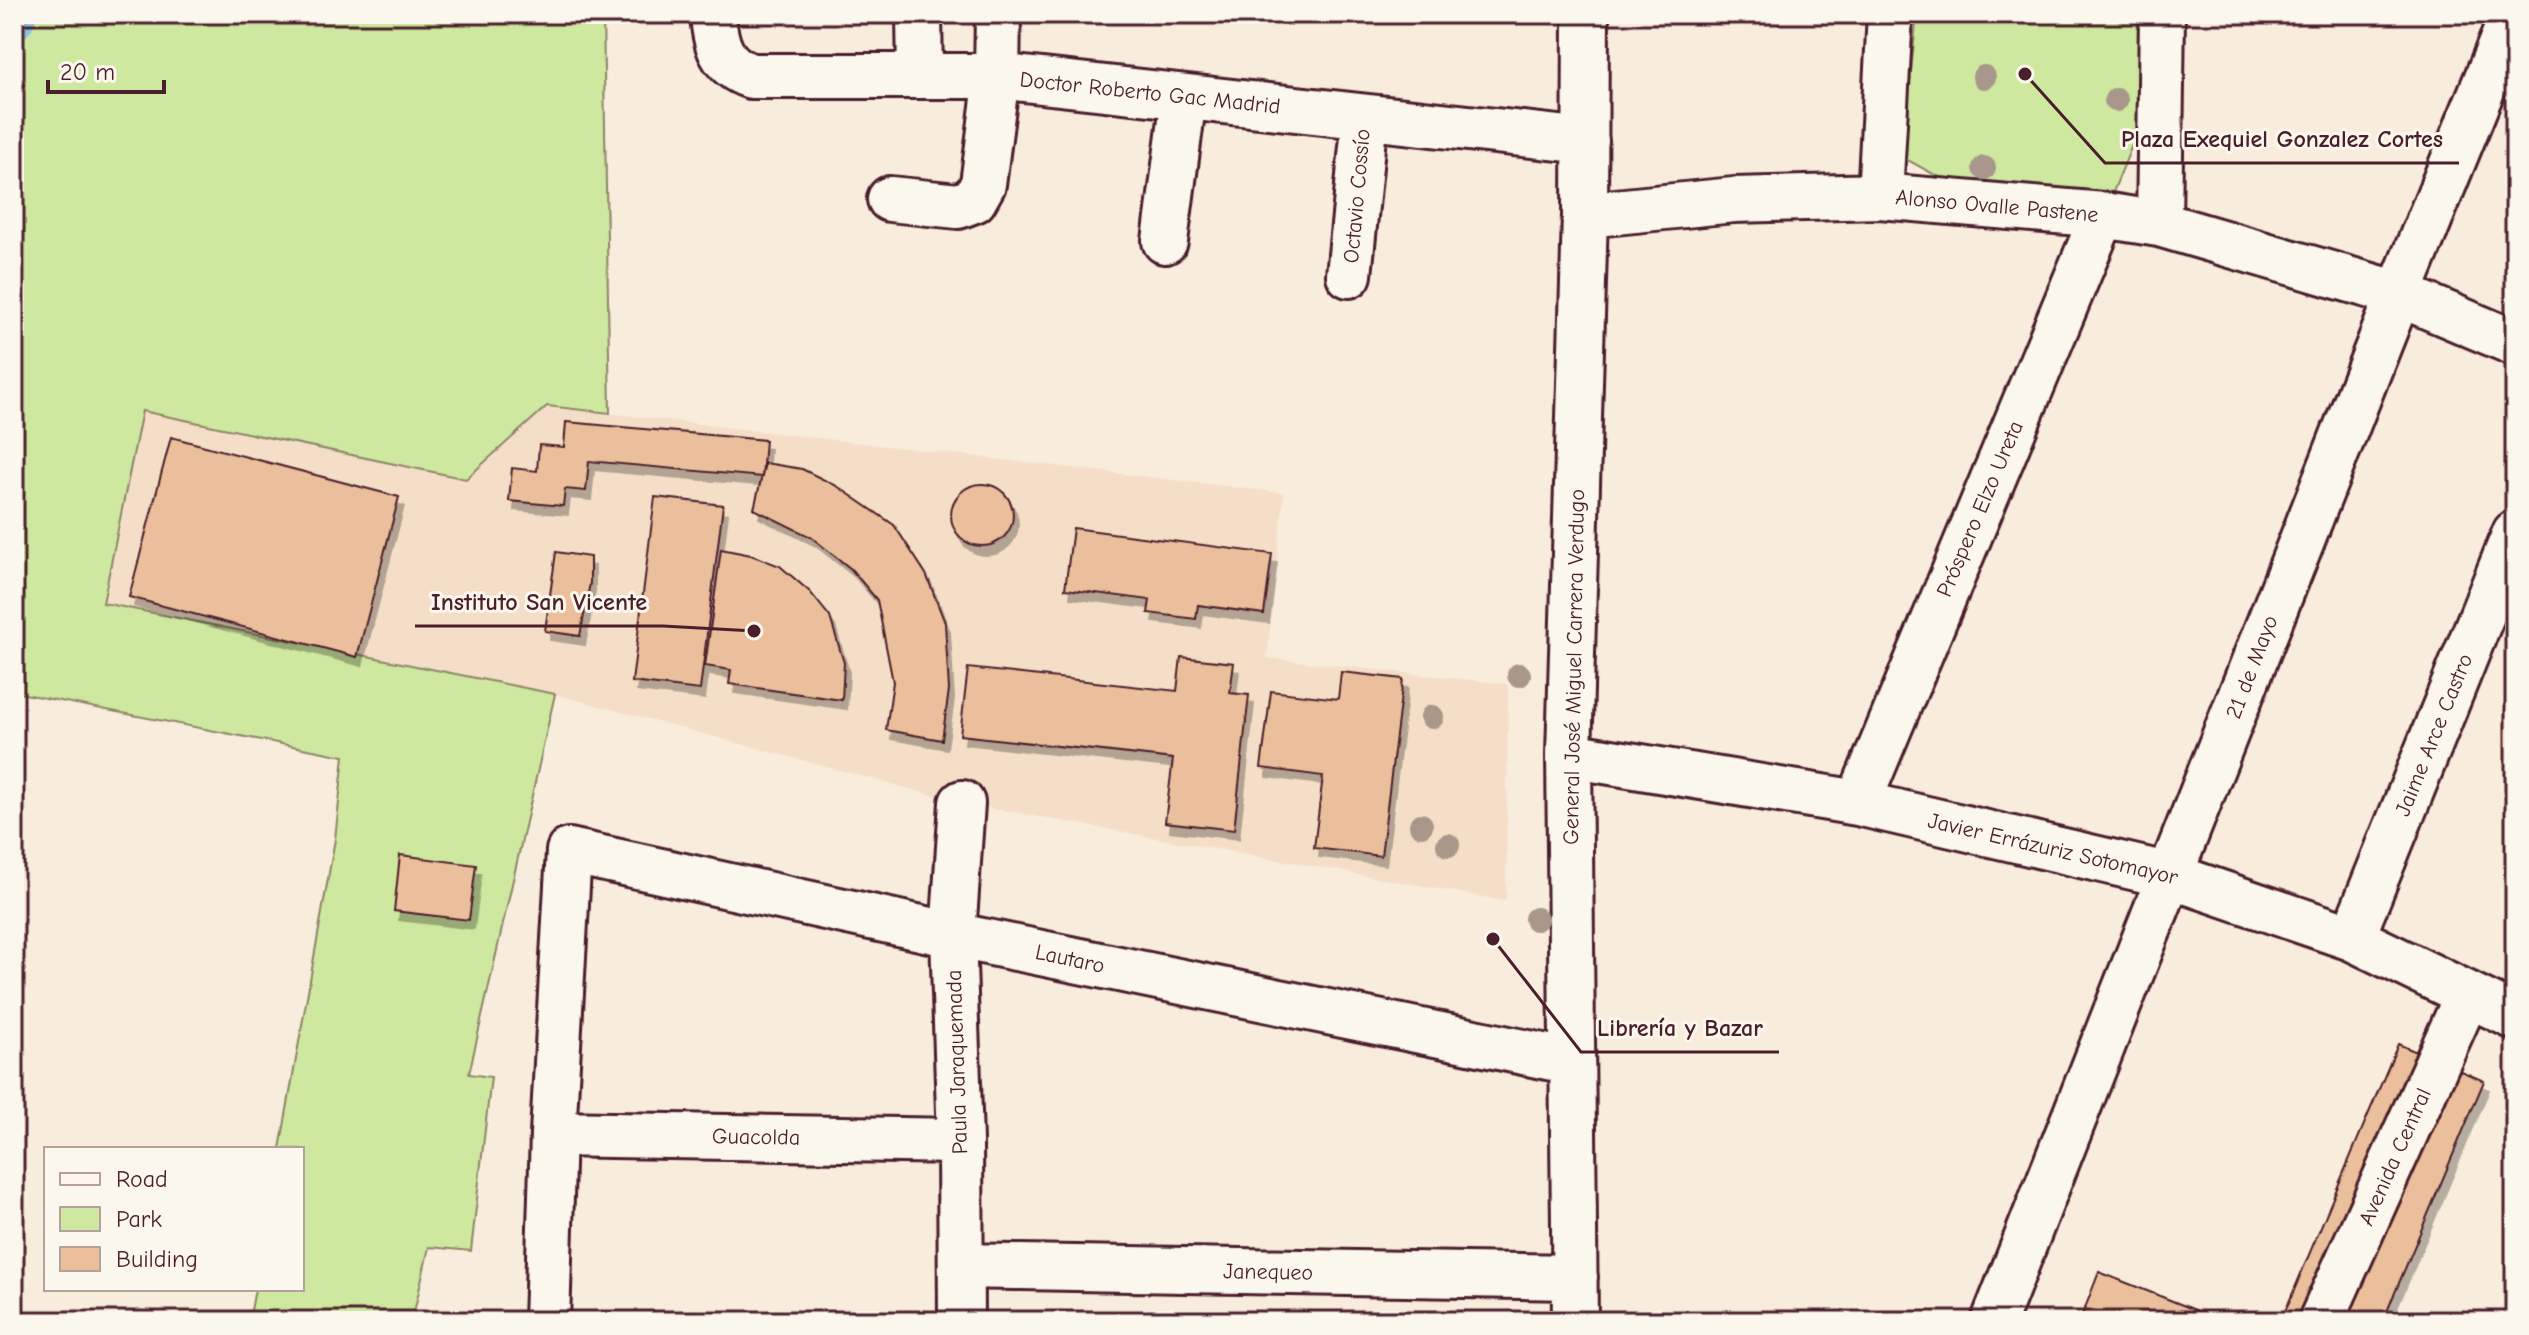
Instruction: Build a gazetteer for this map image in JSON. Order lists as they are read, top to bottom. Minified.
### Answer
{"streets":{"street":["Doctor Roberto Gac Madrid","Octavio Cossío","Alonso Ovalle Pastene","Próspero Elzo Ureta","General José Miguel Carrera Verdugo","21 de Mayo","Jaime Arce Castro","Javier Errázuriz Sotomayor","Lautaro","Paula Jaraquemada","Guacolda","Avenida Central","Janequeo"]},"crossings":[["Doctor Roberto Gac Madrid","Octavio Cossío"],["Doctor Roberto Gac Madrid","General José Miguel Carrera Verdugo"],["Alonso Ovalle Pastene","Próspero Elzo Ureta"],["Alonso Ovalle Pastene","General José Miguel Carrera Verdugo"],["Alonso Ovalle Pastene","21 de Mayo"],["Próspero Elzo Ureta","Javier Errázuriz Sotomayor"],["General José Miguel Carrera Verdugo","Javier Errázuriz Sotomayor"],["General José Miguel Carrera Verdugo","Lautaro"],["General José Miguel Carrera Verdugo","Janequeo"],["21 de Mayo","Javier Errázuriz Sotomayor"],["Jaime Arce Castro","Javier Errázuriz Sotomayor"],["Javier Errázuriz Sotomayor","Avenida Central"],["Lautaro","Paula Jaraquemada"],["Lautaro","Guacolda"],["Paula Jaraquemada","Guacolda"],["Paula Jaraquemada","Janequeo"]],"places":["Plaza Exequiel Gonzalez Cortes","Instituto San Vicente","Librería y Bazar"],"legend":["Road","Park","Building"],"scale_bar":"20 m"}
